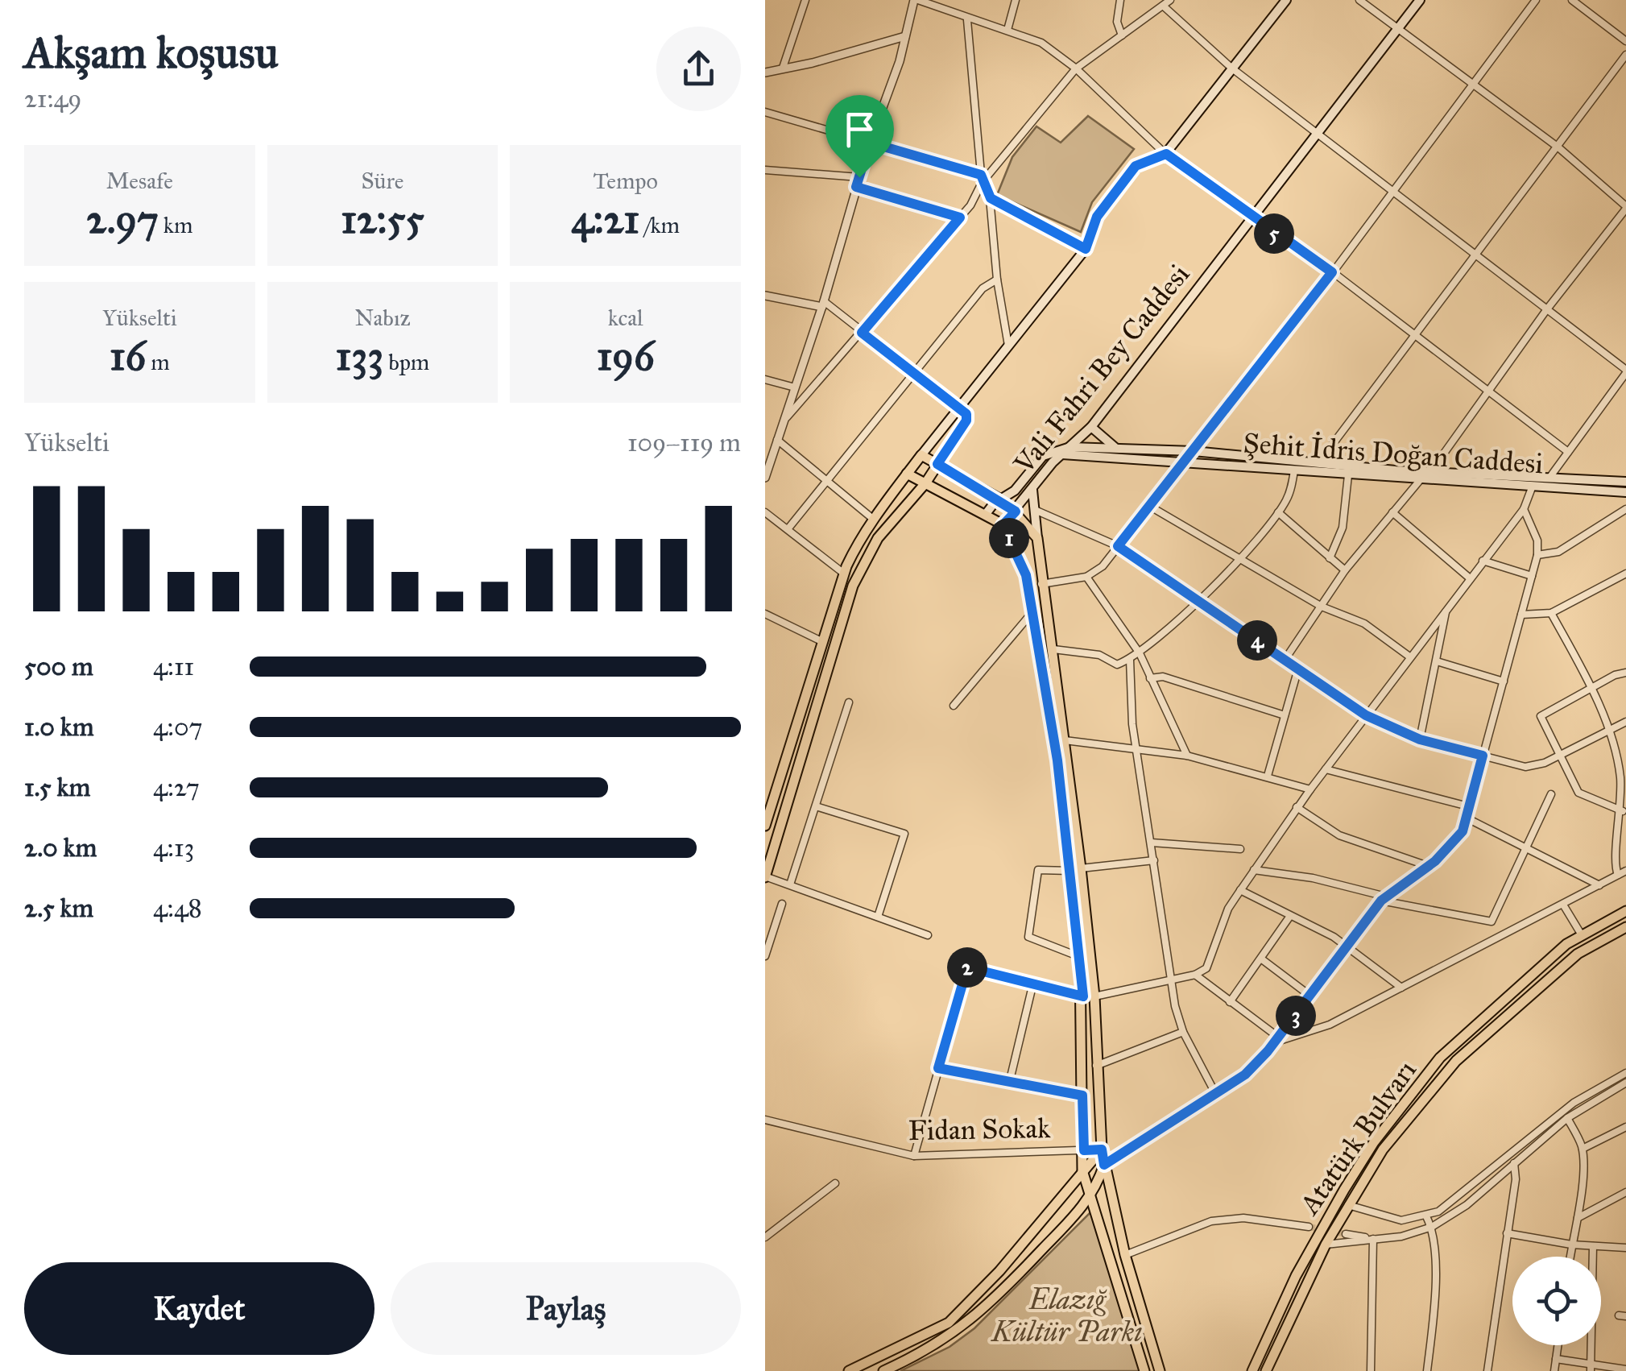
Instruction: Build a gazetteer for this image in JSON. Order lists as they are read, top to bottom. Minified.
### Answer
{"streets":{"main road":["Vali Fahri Bey Caddesi","Şehit İdris Doğan Caddesi","Atatürk Bulvarı"],"street":["Fidan Sokak"]},"crossings":[["Vali Fahri Bey Caddesi","Şehit İdris Doğan Caddesi"]],"parks":["Elazığ Kültür Parkı"],"page":{"heading":["Akşam koşusu","21:49"],"stats":[["Mesafe","2.97 km"],["Süre","12:55"],["Tempo","4:21 /km"],["Yükselti","16 m"],["Nabız","133 bpm"],["kcal","196"]],"pins":["5","1","4","2","3"],"chart":["Yükselti","109–119 m"],"list":[{"name":"500 m","note":"4:11"},{"name":"1.0 km","note":"4:07"},{"name":"1.5 km","note":"4:27"},{"name":"2.0 km","note":"4:13"},{"name":"2.5 km","note":"4:48"}],"buttons":["Kaydet","Paylaş"]}}
